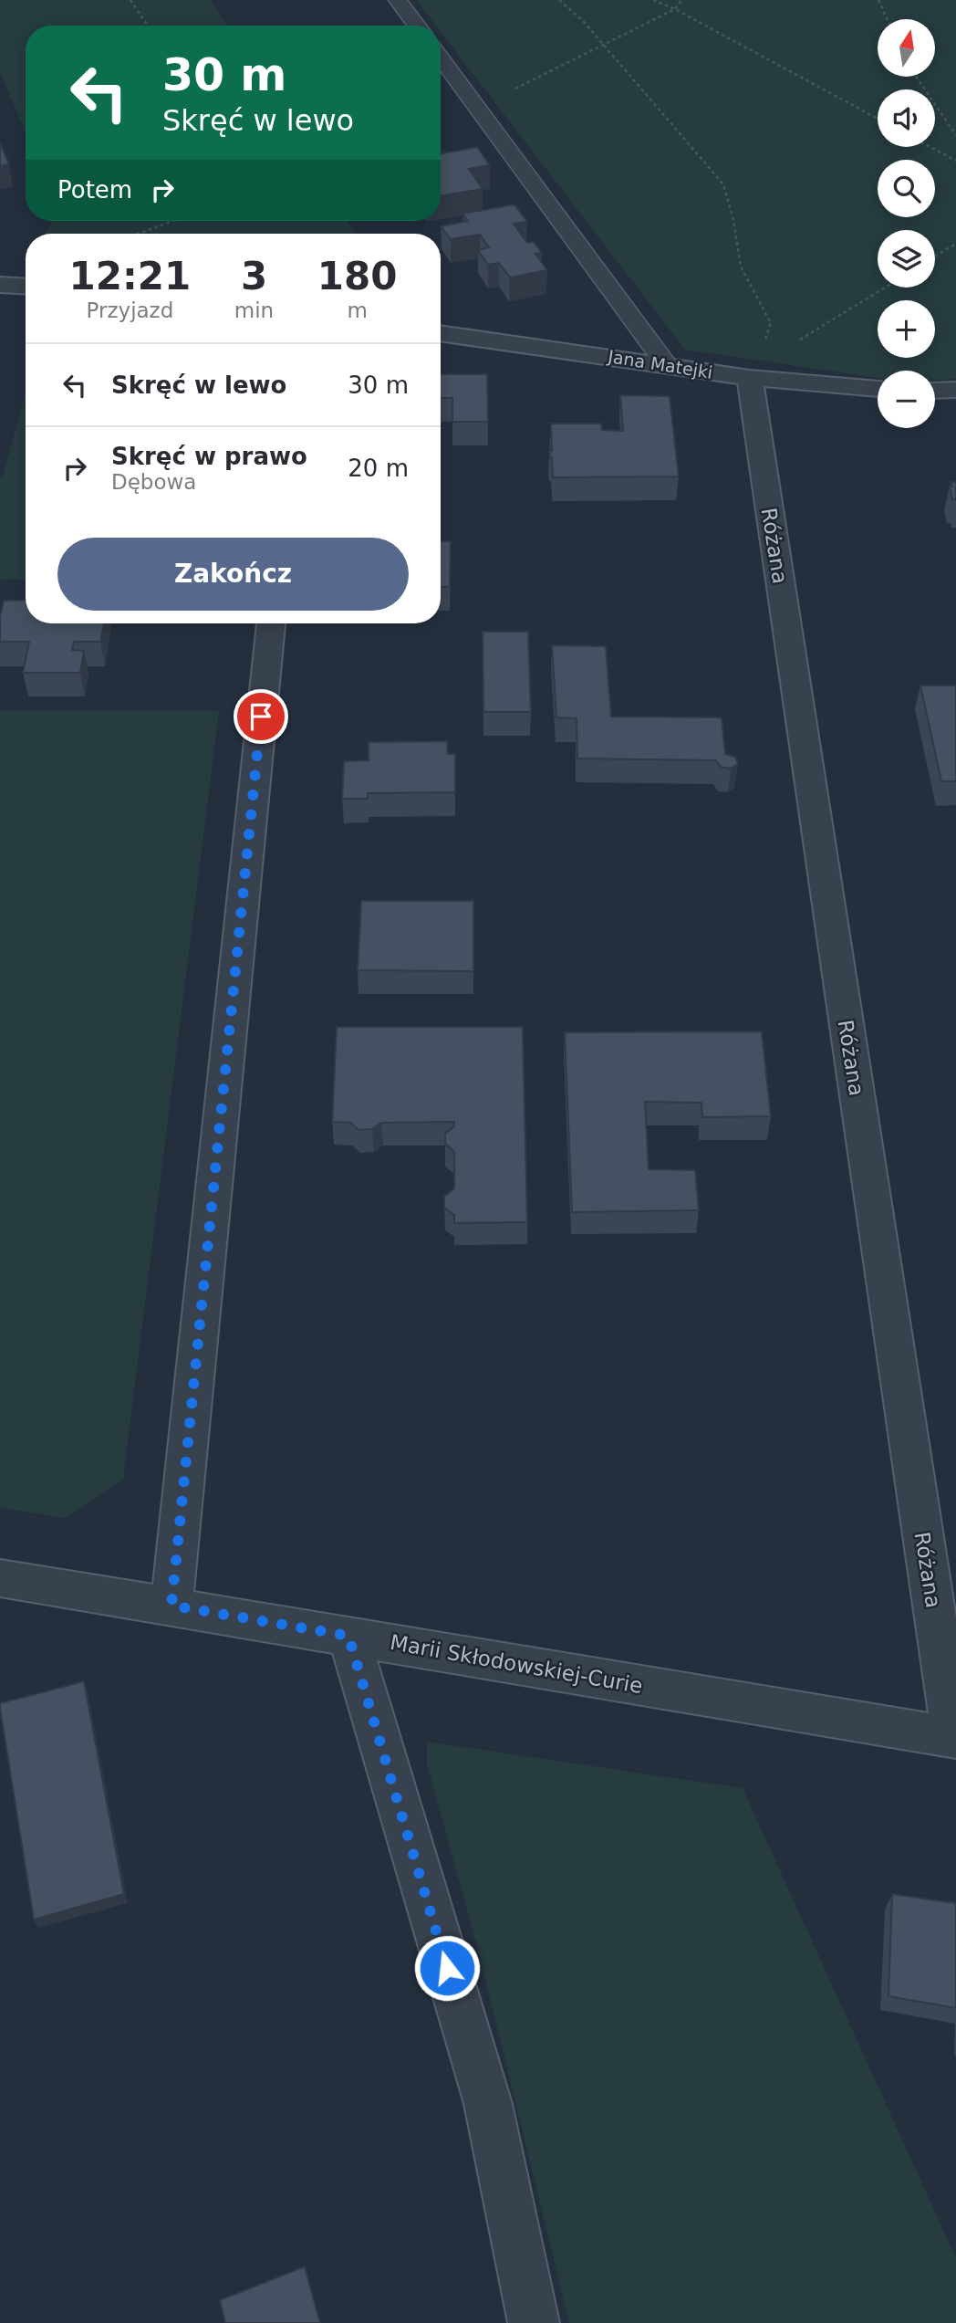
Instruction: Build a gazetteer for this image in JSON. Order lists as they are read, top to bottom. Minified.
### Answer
{"streets":{"street":["Jana Matejki","Różana","Marii Skłodowskiej-Curie"]},"crossings":[["Jana Matejki","Różana"],["Różana","Marii Skłodowskiej-Curie"]],"north":"top","page":{"map_buttons":["+","−"],"turn":["30 m","Skręć w lewo"],"then":"Potem","eta":["12:21","Przyjazd","3","min","180","m"],"list":[{"name":"Skręć w lewo","value":"30 m"},{"name":"Skręć w prawo","note":"Dębowa","value":"20 m"}],"buttons":"Zakończ"}}
